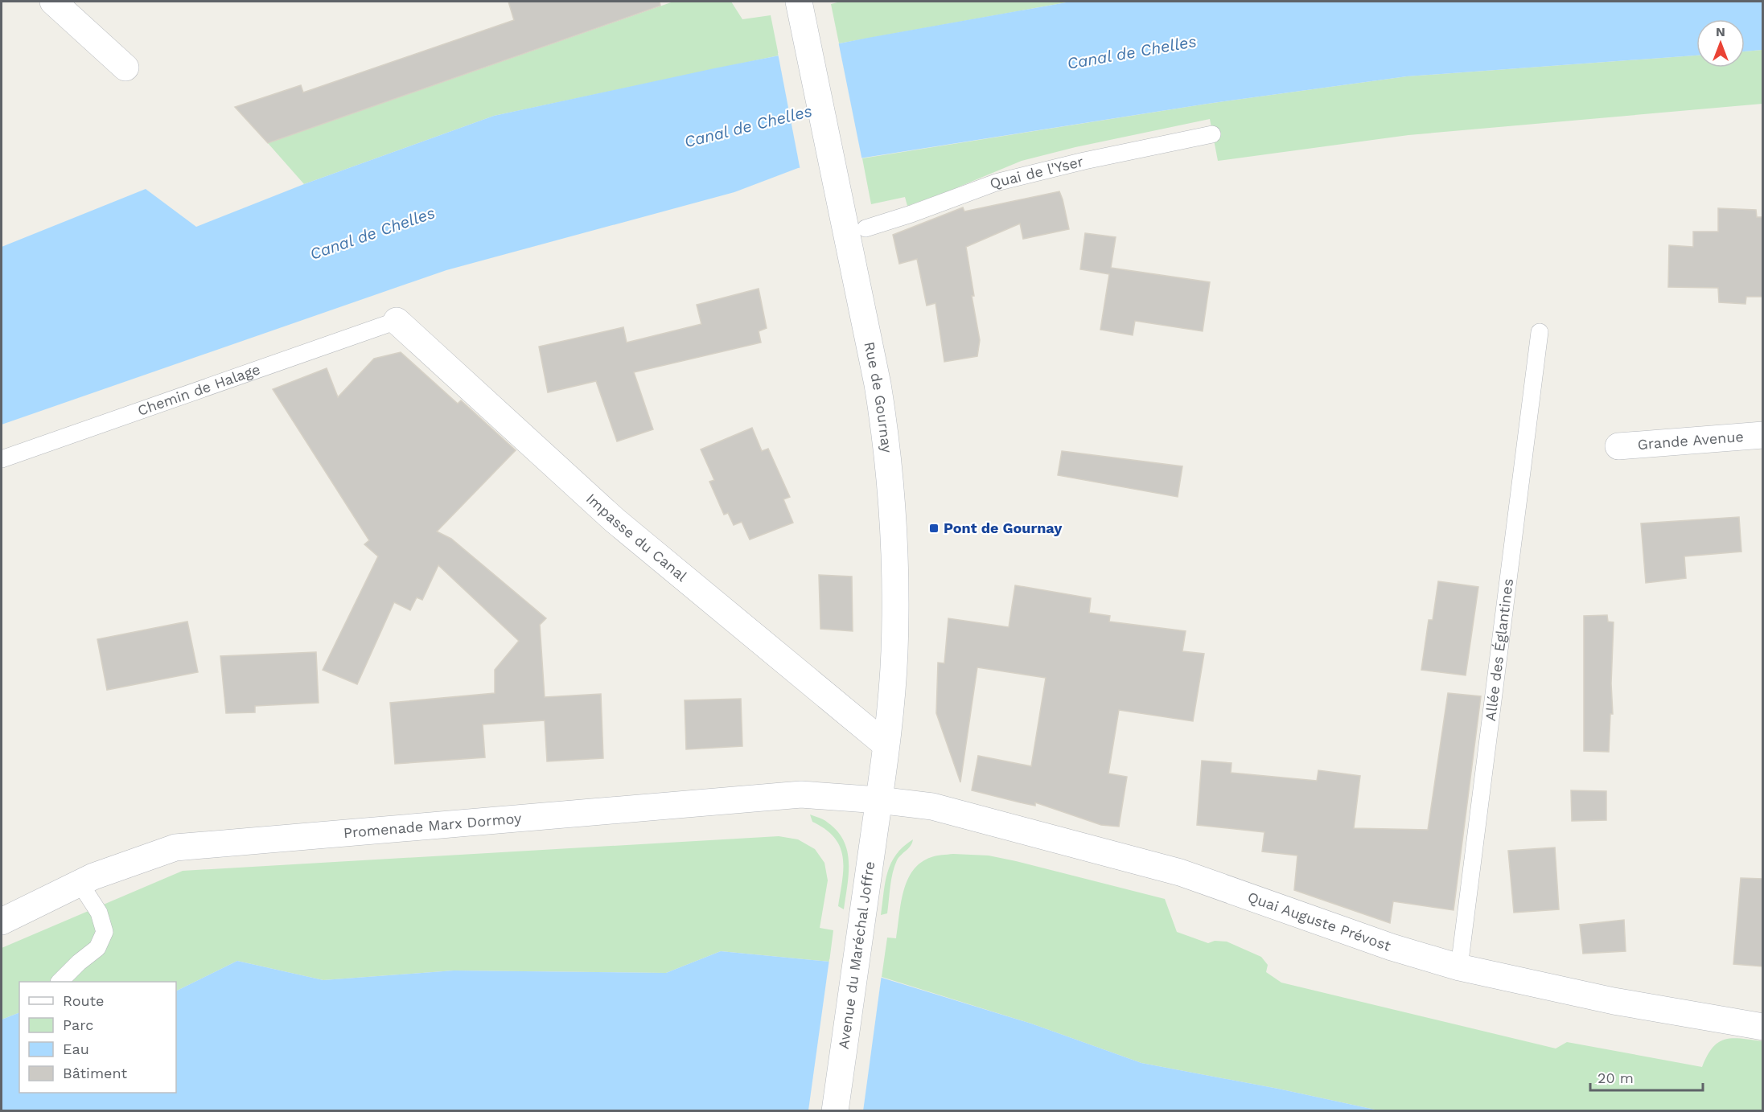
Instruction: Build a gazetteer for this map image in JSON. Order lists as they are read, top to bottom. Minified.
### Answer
{"streets":{"street":["Rue de Gournay","Grande Avenue","Impasse du Canal","Promenade Marx Dormoy","Quai Auguste Prévost","Avenue du Maréchal Joffre"],"lane":["Quai de l'Yser","Chemin de Halage","Allée des Églantines"]},"crossings":[["Chemin de Halage","Impasse du Canal"],["Rue de Gournay","Impasse du Canal"],["Rue de Gournay","Promenade Marx Dormoy"],["Rue de Gournay","Quai Auguste Prévost"],["Rue de Gournay","Avenue du Maréchal Joffre"],["Allée des Églantines","Quai Auguste Prévost"],["Promenade Marx Dormoy","Quai Auguste Prévost"],["Promenade Marx Dormoy","Avenue du Maréchal Joffre"],["Quai Auguste Prévost","Avenue du Maréchal Joffre"]],"water":["Canal de Chelles"],"places":{"transit":["Pont de Gournay"]},"legend":["Route","Parc","Eau","Bâtiment"],"scale_bar":"20 m","north":"top"}
